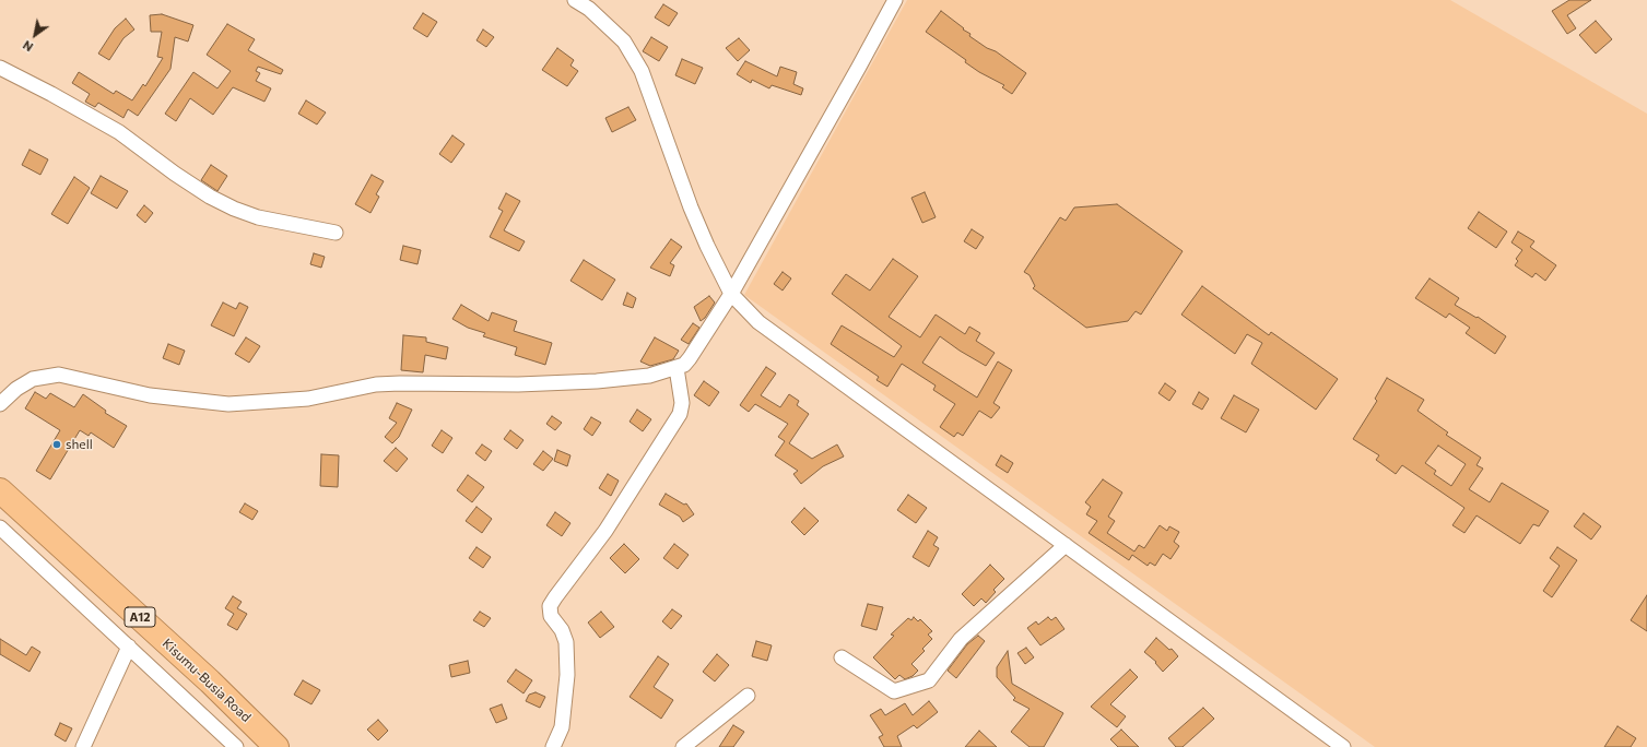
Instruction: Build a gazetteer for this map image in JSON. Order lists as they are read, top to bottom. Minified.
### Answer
{"streets":{"highway":["A12","Kisumu-Busia Road"]},"places":["shell"],"north":"bottom left"}
